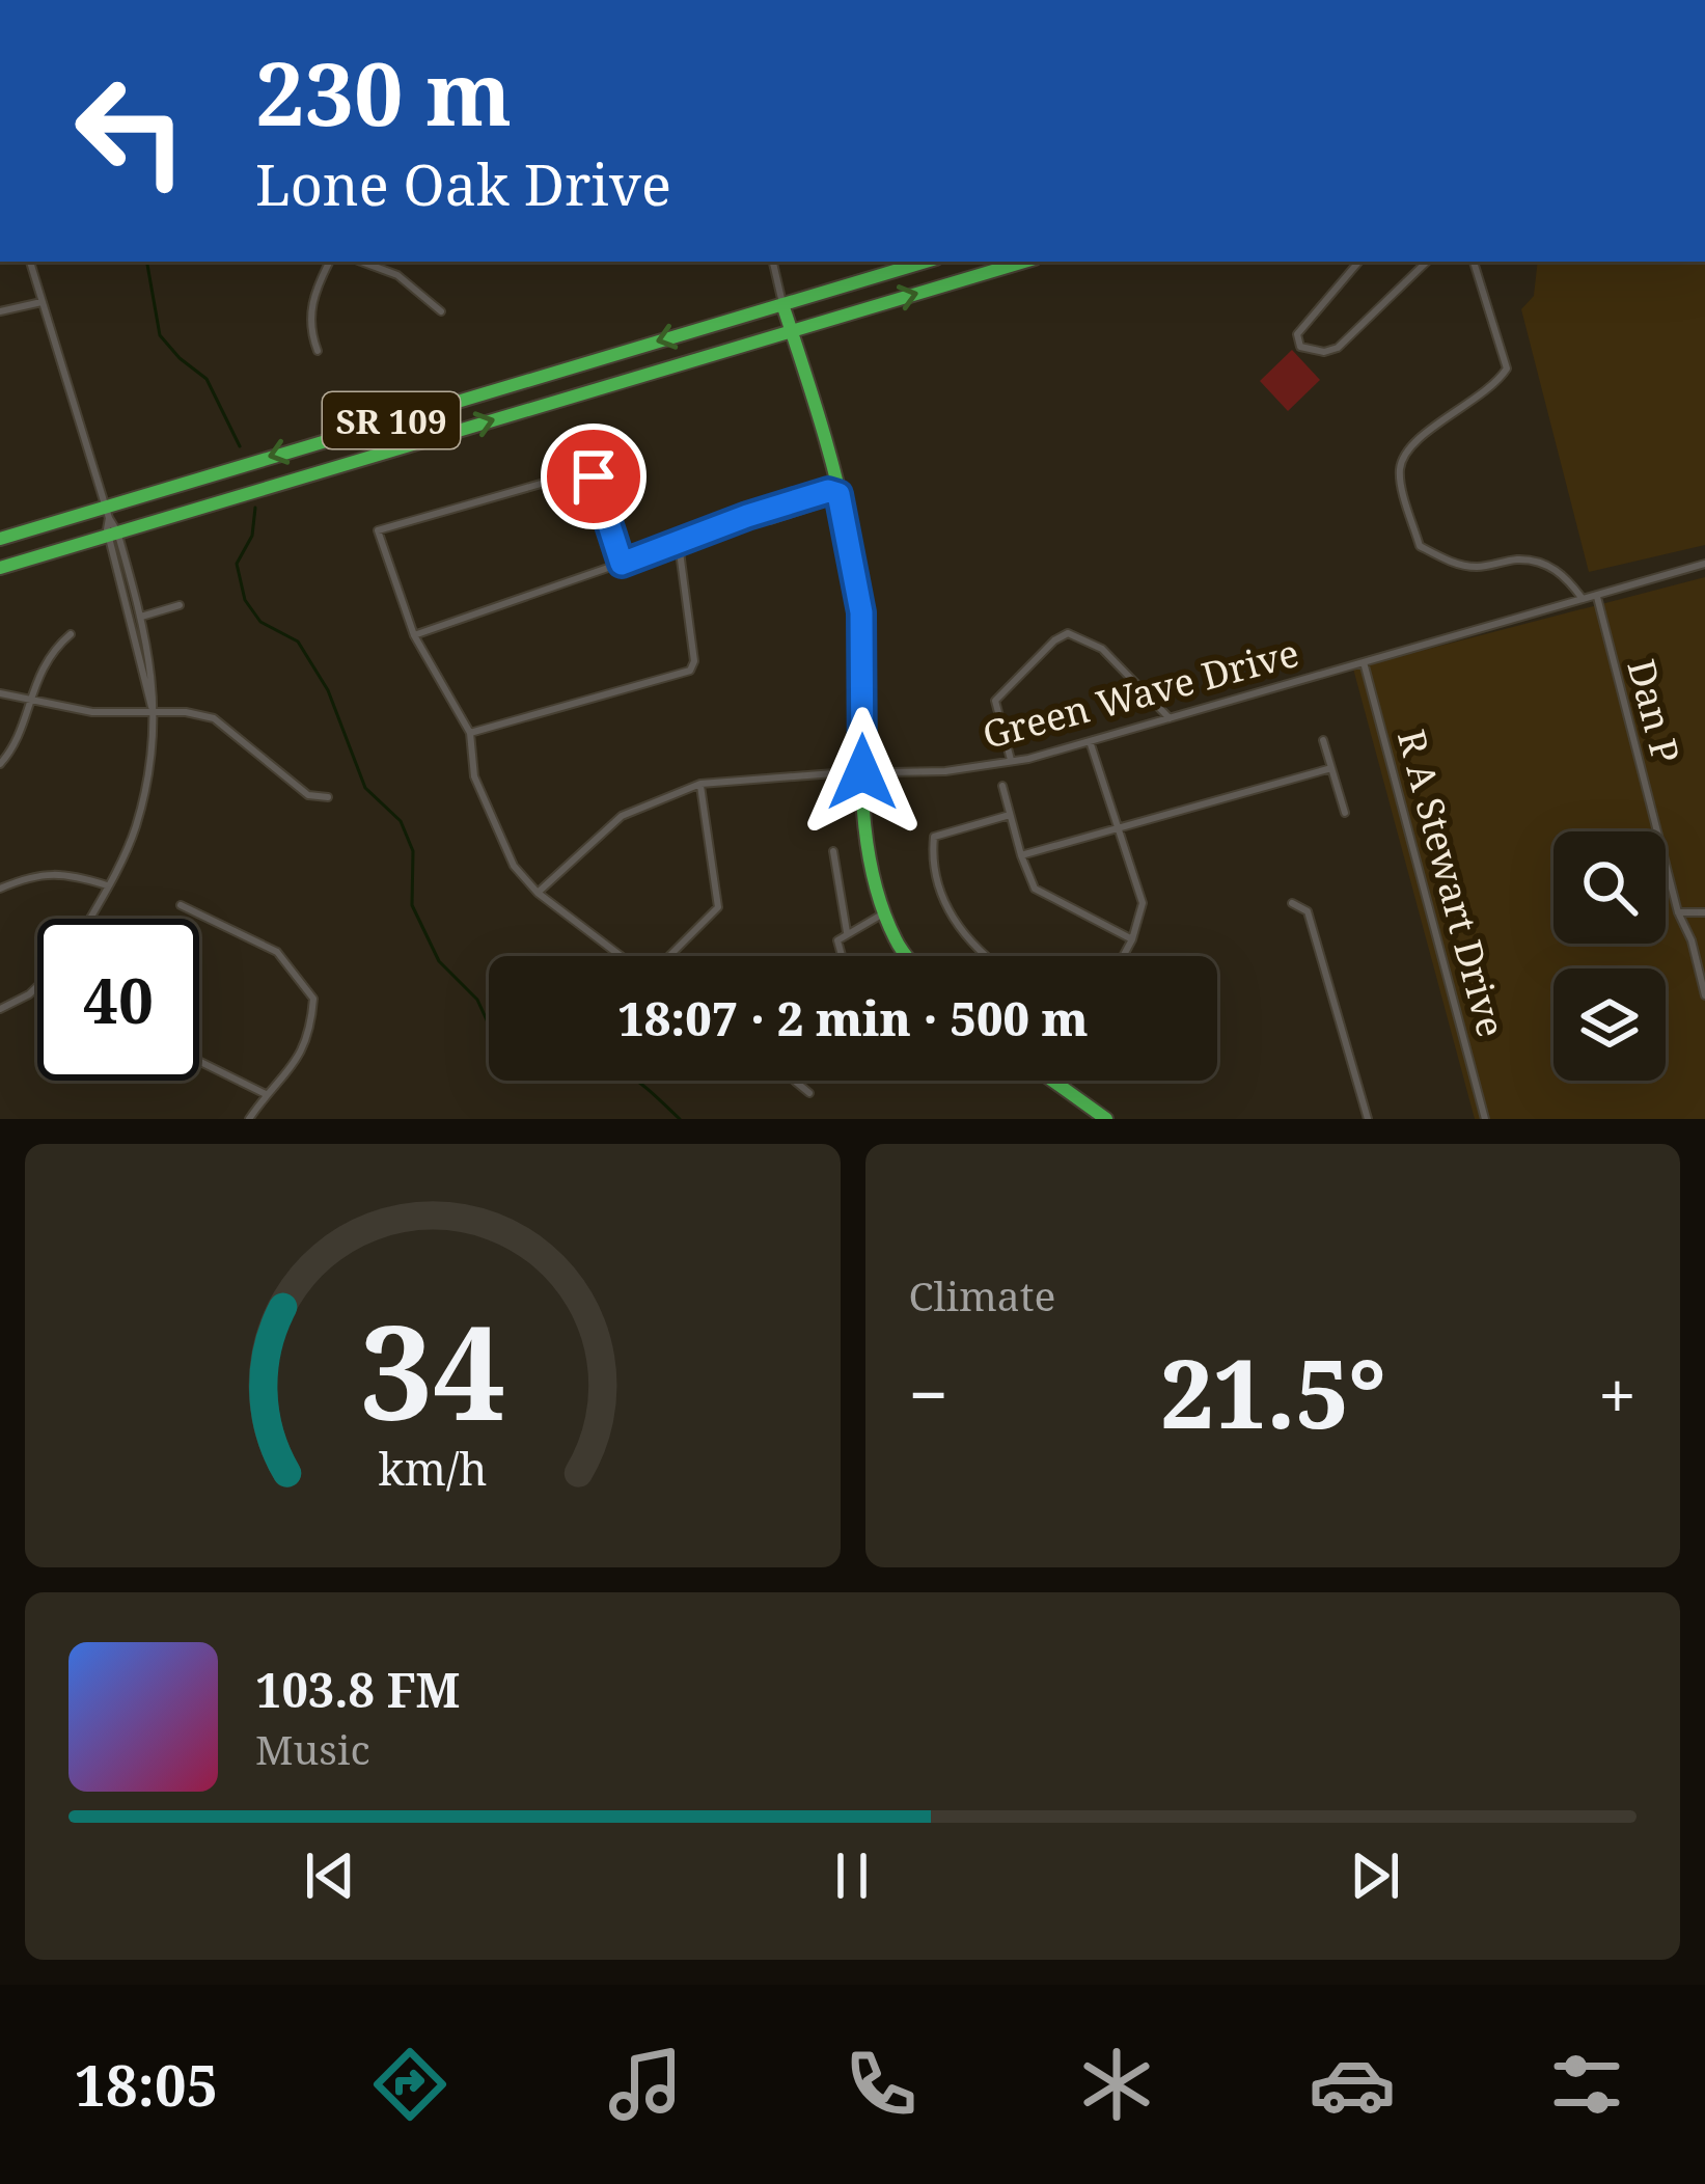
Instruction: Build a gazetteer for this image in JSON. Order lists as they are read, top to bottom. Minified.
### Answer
{"streets":{"main road":["SR 109"],"street":["Green Wave Drive","Dan P","R A Stewart Drive"]},"crossings":[["Green Wave Drive","Dan P"],["Green Wave Drive","R A Stewart Drive"]],"page":{"turn":["230 m","Lone Oak Drive"],"limit":"40","trip":"18:07 · 2 min · 500 m","tile":"Climate","heat":["−","21.5°","+"],"song":["103.8 FM","Music"],"tabs":"18:05","gauge":["34","km/h"]}}
